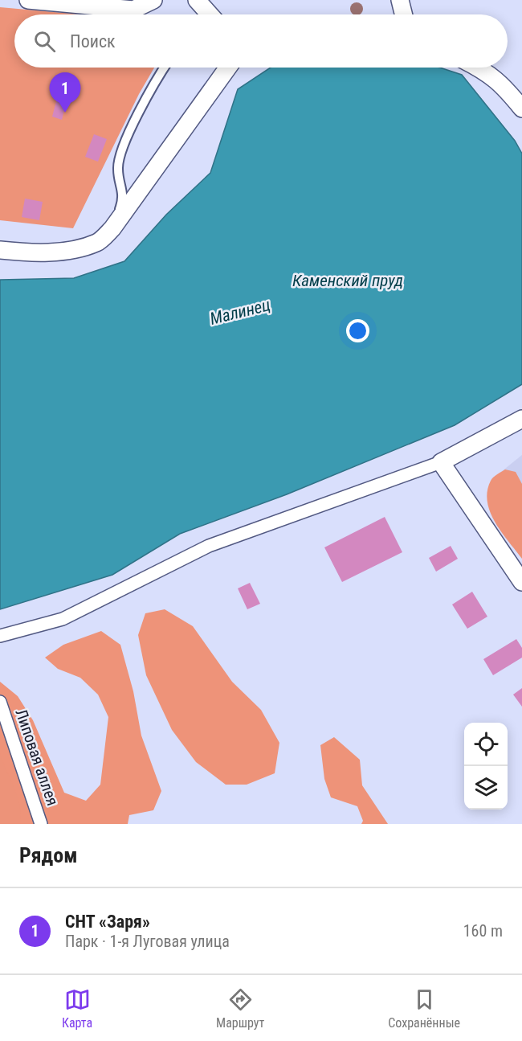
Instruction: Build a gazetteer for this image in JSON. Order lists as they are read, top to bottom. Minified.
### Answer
{"streets":{"street":["Липовая аллея"]},"water":["Каменский пруд","Малинец"],"page":{"search":"Поиск","pins":"1","heading":"Рядом","list":[{"mark":"1","name":"СНТ «Заря»","note":"Парк · 1-я Луговая улица","value":"160 m"}],"nav":["Карта","Маршрут","Сохранённые"]}}
